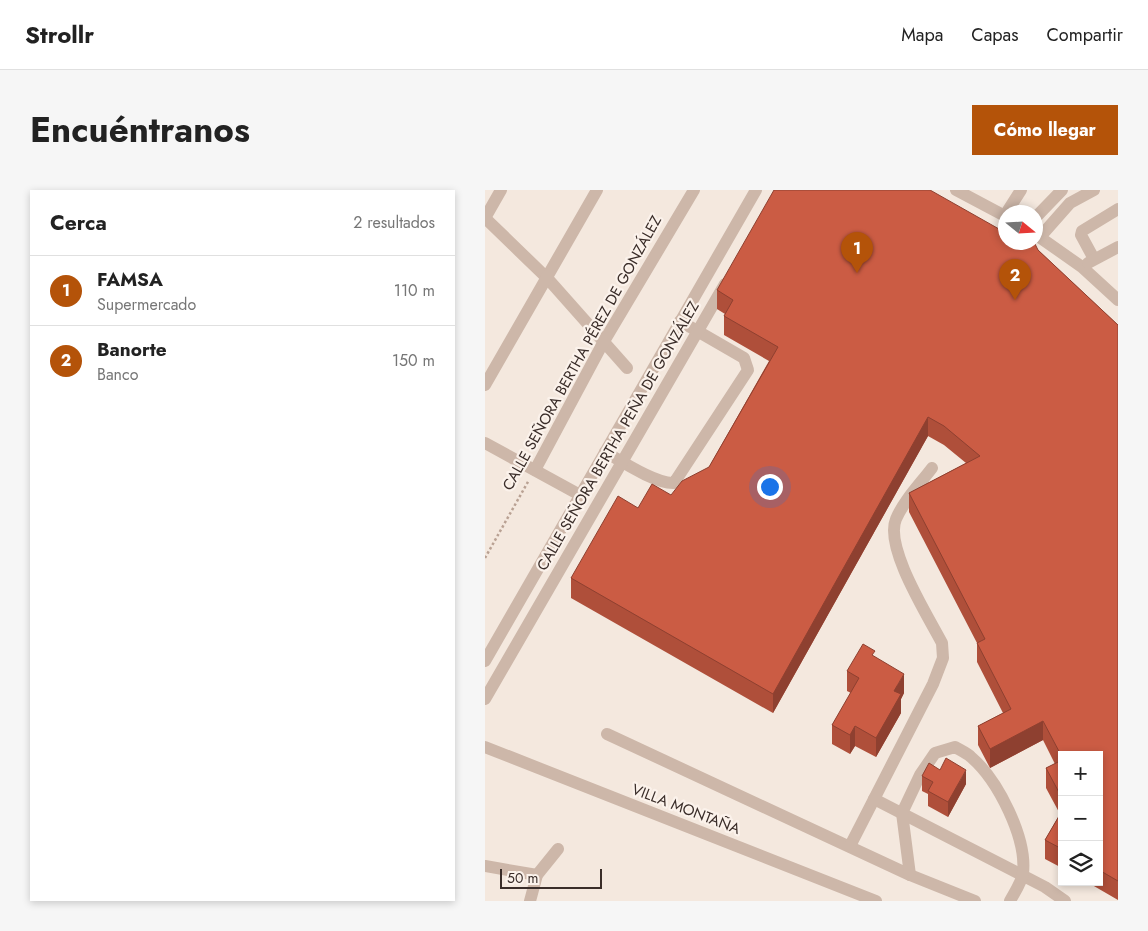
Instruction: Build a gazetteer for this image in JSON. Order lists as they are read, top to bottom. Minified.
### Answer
{"streets":{"street":["CALLE SEÑORA BERTHA PÉREZ DE GONZÁLEZ","CALLE SEÑORA BERTHA PEÑA DE GONZÁLEZ","VILLA MONTAÑA"]},"scale_bar":"50 m","north":"right","page":{"header":"Strollr","nav":["Mapa","Capas","Compartir"],"title":"Encuéntranos","buttons":"Cómo llegar","heading":["Cerca","2 resultados"],"pins":["1","2"],"list":[{"mark":"1","name":"FAMSA","note":"Supermercado","value":"110 m"},{"mark":"2","name":"Banorte","note":"Banco","value":"150 m"}],"map_buttons":["+","−"],"scale":"50 m"}}
